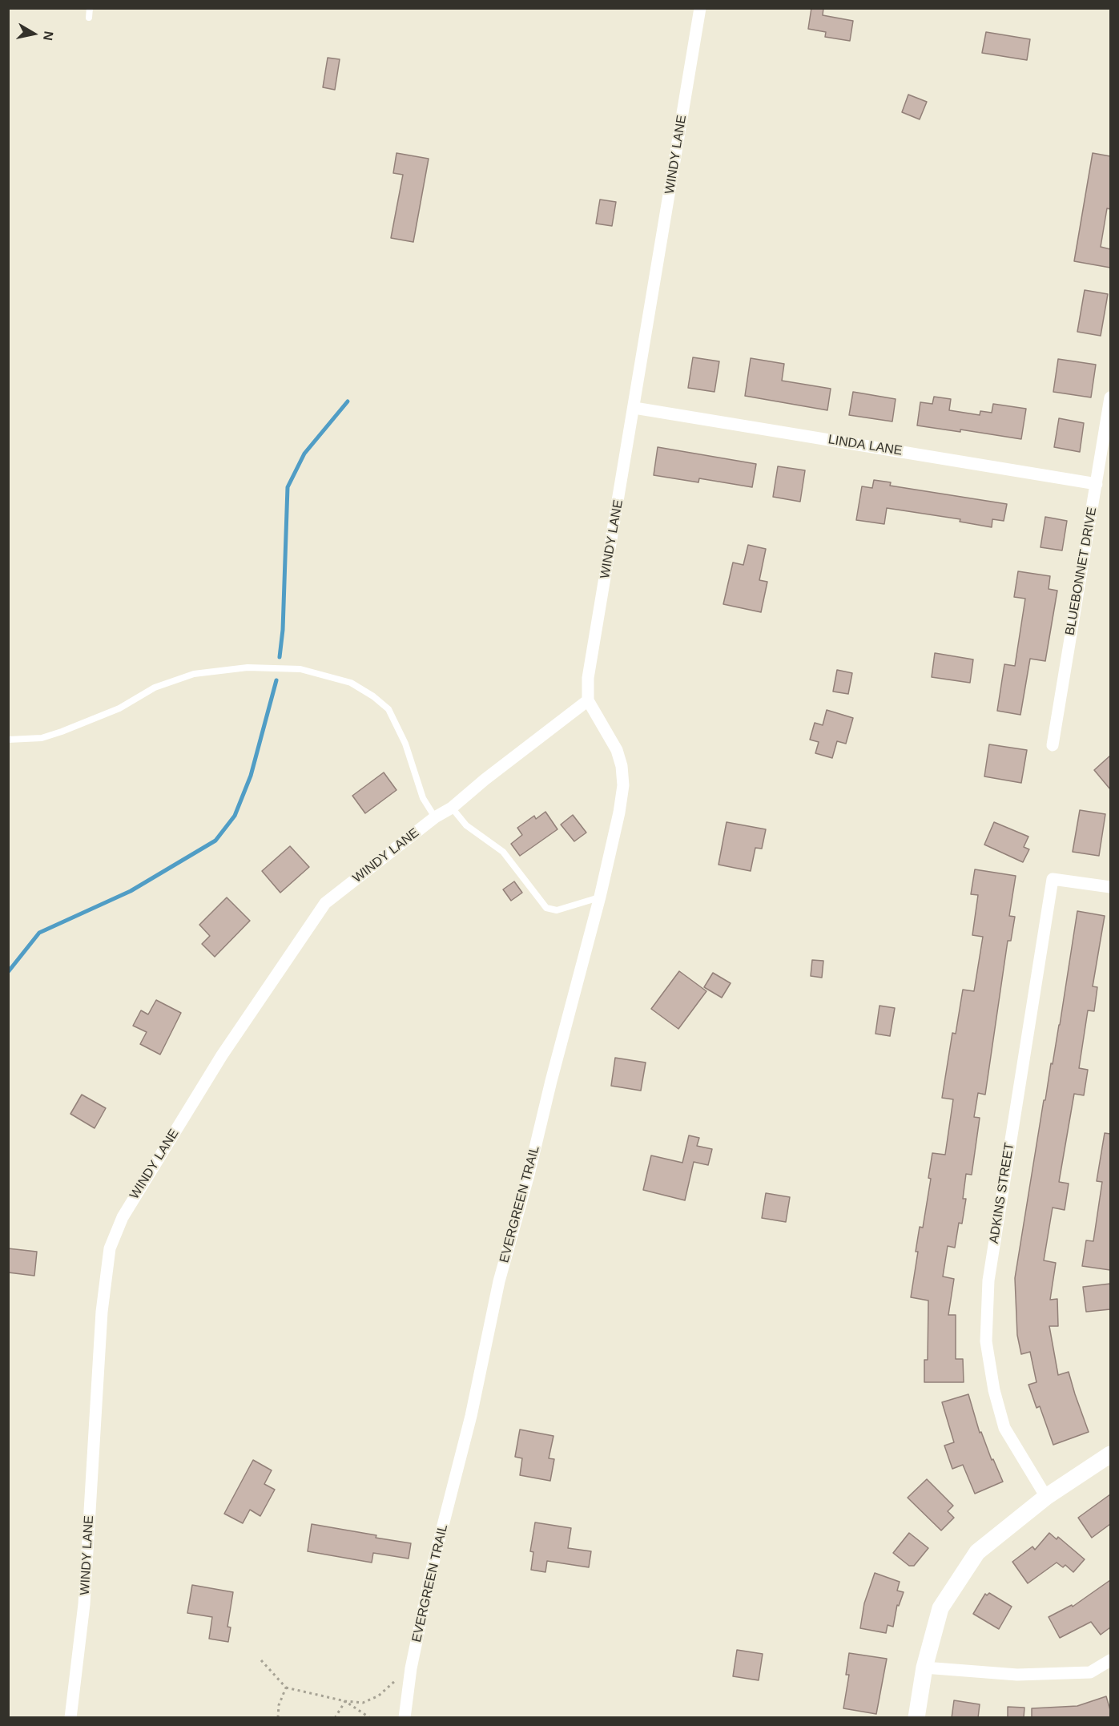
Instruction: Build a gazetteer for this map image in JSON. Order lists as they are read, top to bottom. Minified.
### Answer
{"streets":{"street":["WINDY LANE","LINDA LANE","BLUEBONNET DRIVE","ADKINS STREET","EVERGREEN TRAIL"]},"crossings":[["WINDY LANE","LINDA LANE"],["WINDY LANE","EVERGREEN TRAIL"],["LINDA LANE","BLUEBONNET DRIVE"]],"north":"right"}
